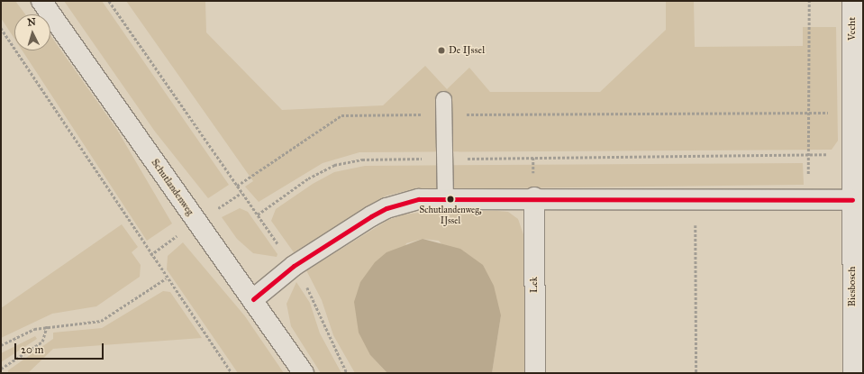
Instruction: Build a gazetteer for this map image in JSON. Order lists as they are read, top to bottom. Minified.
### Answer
{"streets":{"street":["Vecht","Schutlandenweg","Lek","Biesbosch"]},"crossings":[["Vecht","Biesbosch"]],"places":["De IJssel","Schutlandenweg, IJssel"],"scale_bar":"20 m","north":"top"}
